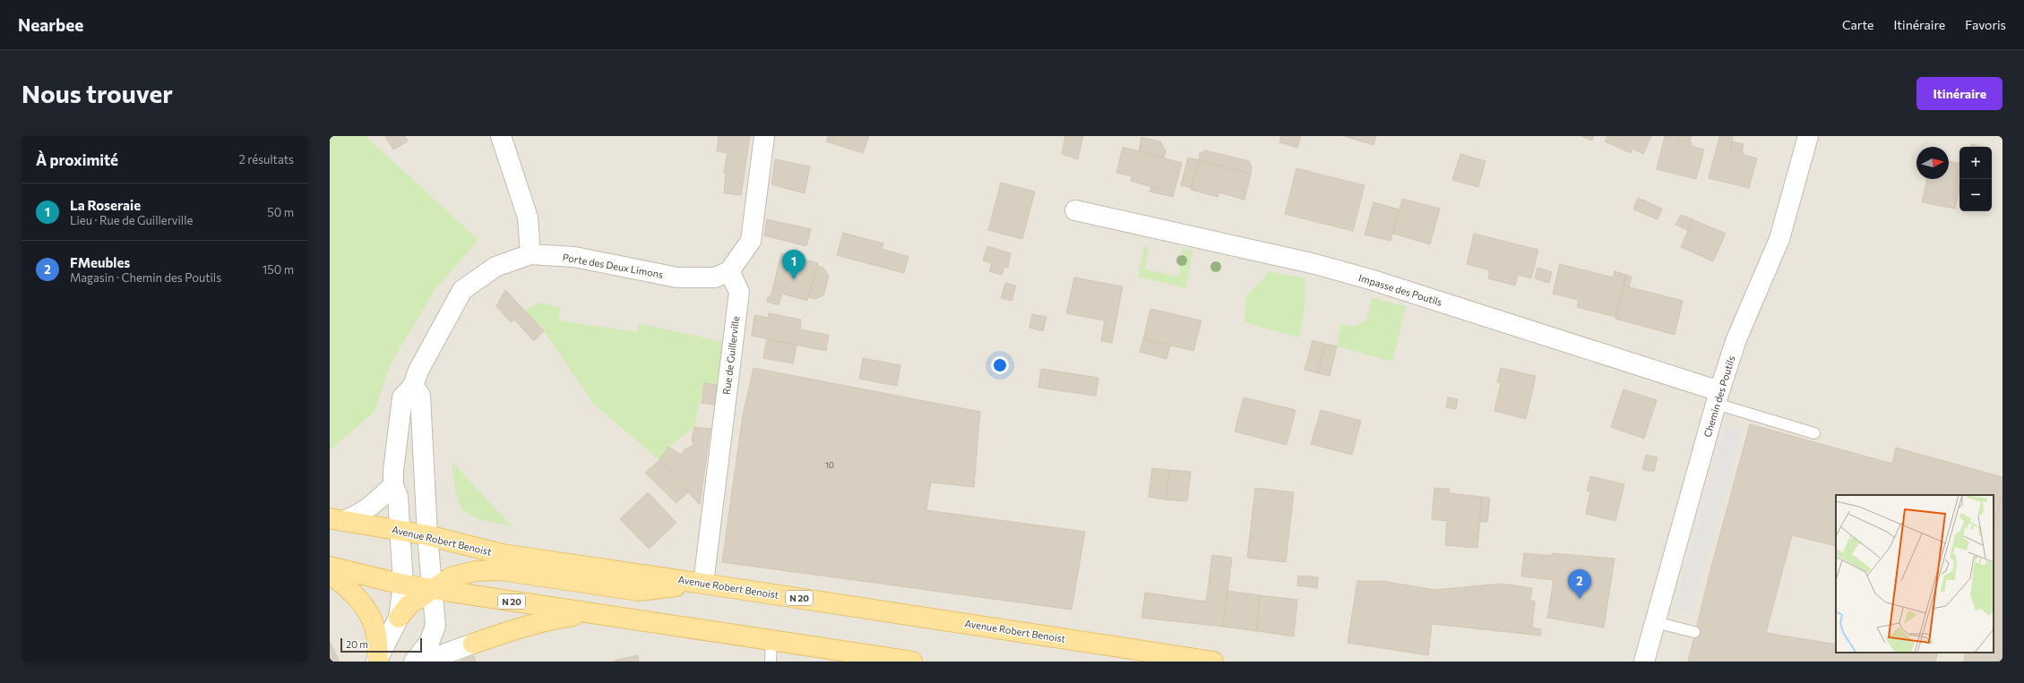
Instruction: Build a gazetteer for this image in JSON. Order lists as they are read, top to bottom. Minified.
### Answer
{"streets":{"main road":["Avenue Robert Benoist","N 20"],"street":["Porte des Deux Limons","Impasse des Poutils","Rue de Guillerville","Chemin des Poutils"]},"crossings":[["Porte des Deux Limons","Rue de Guillerville"],["Porte des Deux Limons","Avenue Robert Benoist"],["Porte des Deux Limons","N 20"],["Impasse des Poutils","Chemin des Poutils"],["Rue de Guillerville","Avenue Robert Benoist"]],"house_numbers":["10"],"scale_bar":"20 m","north":"right","page":{"header":"Nearbee","nav":["Carte","Itinéraire","Favoris"],"buttons":"Itinéraire","title":"Nous trouver","heading":["À proximité","2 résultats"],"map_buttons":["+","−"],"list":[{"mark":"1","name":"La Roseraie","note":"Lieu · Rue de Guillerville","value":"50 m"},{"mark":"2","name":"FMeubles","note":"Magasin · Chemin des Poutils","value":"150 m"}],"pins":["1","2"],"scale":"20 m"}}
